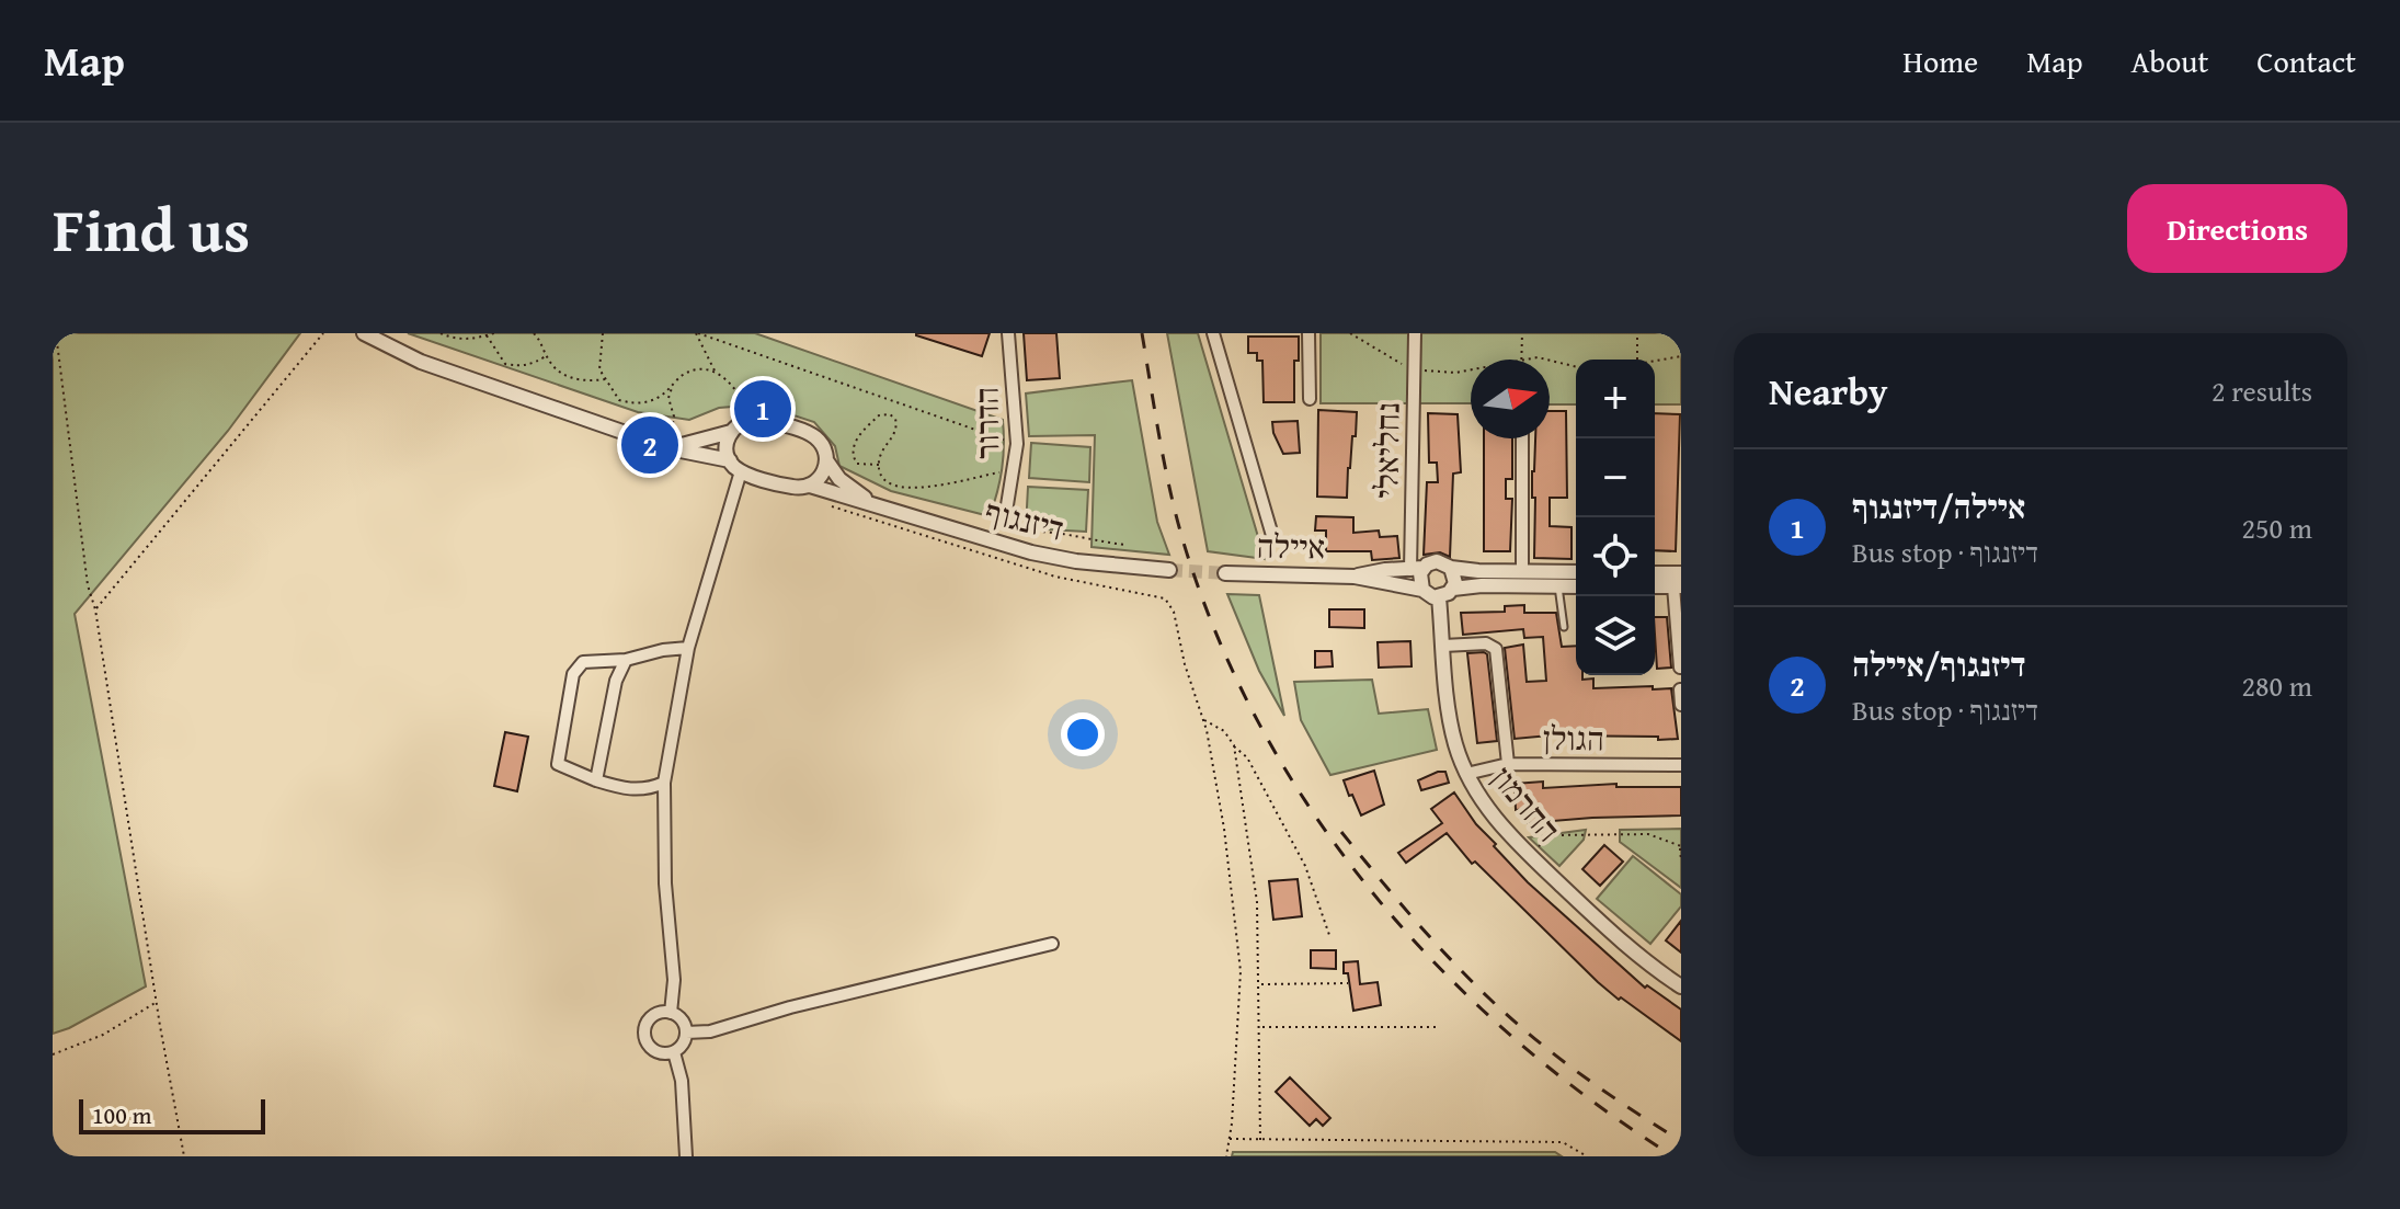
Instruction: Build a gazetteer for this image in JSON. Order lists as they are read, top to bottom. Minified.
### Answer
{"streets":{"street":["הדרור","נחליאלי","דיזנגוף","איילה","הגולן","החרמון"]},"crossings":[["נחליאלי","איילה"],["נחליאלי","החרמון"],["איילה","החרמון"],["הגולן","החרמון"]],"scale_bar":"100 m","north":"right","page":{"header":"Map","nav":["Home","Map","About","Contact"],"title":"Find us","buttons":"Directions","heading":["Nearby","2 results"],"map_buttons":["+","−"],"pins":["1","2"],"list":[{"mark":"1","name":"איילה/דיזנגוף","note":"Bus stop · דיזנגוף","value":"250 m"},{"mark":"2","name":"דיזנגוף/איילה","note":"Bus stop · דיזנגוף","value":"280 m"}],"scale":"100 m"}}
